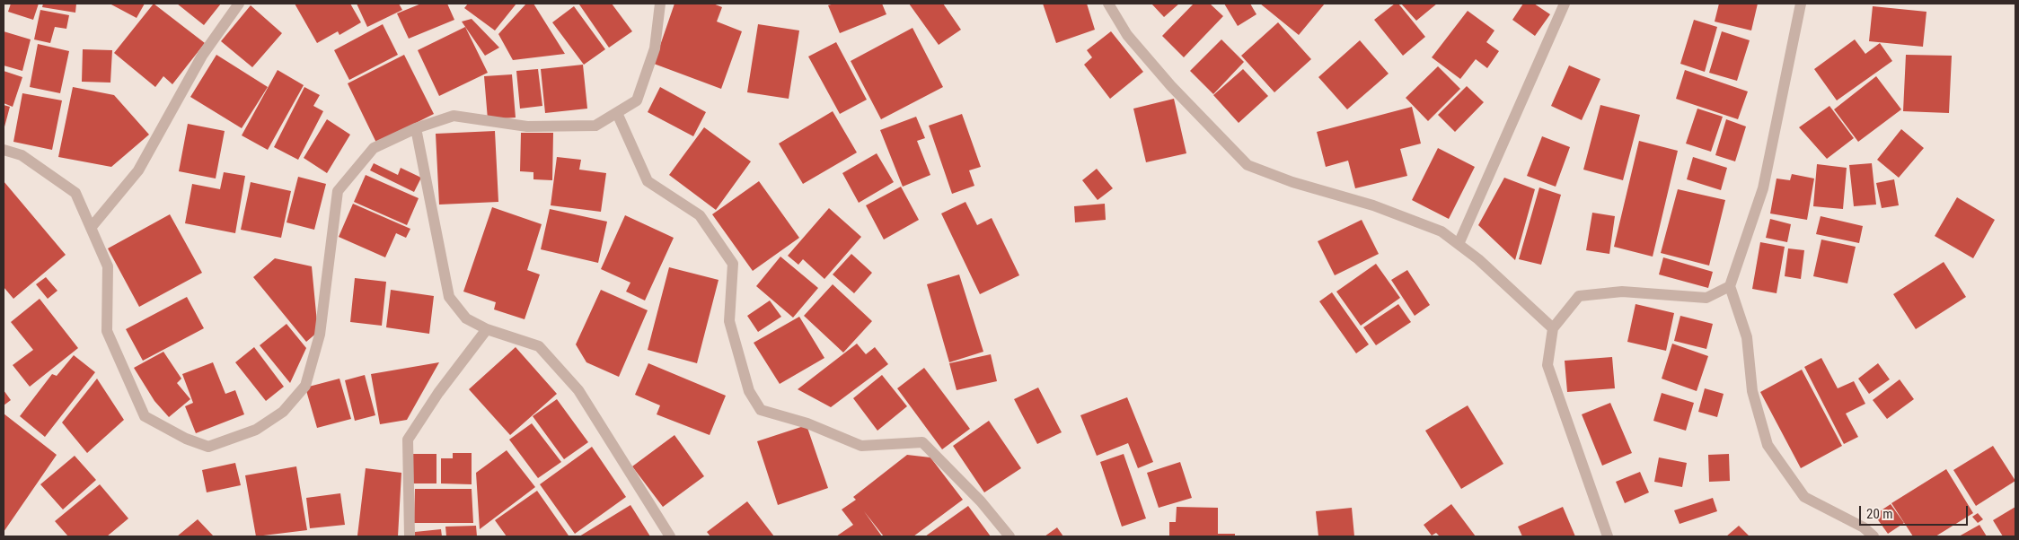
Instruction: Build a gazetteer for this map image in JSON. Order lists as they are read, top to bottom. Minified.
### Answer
{"scale_bar":"20 m"}
